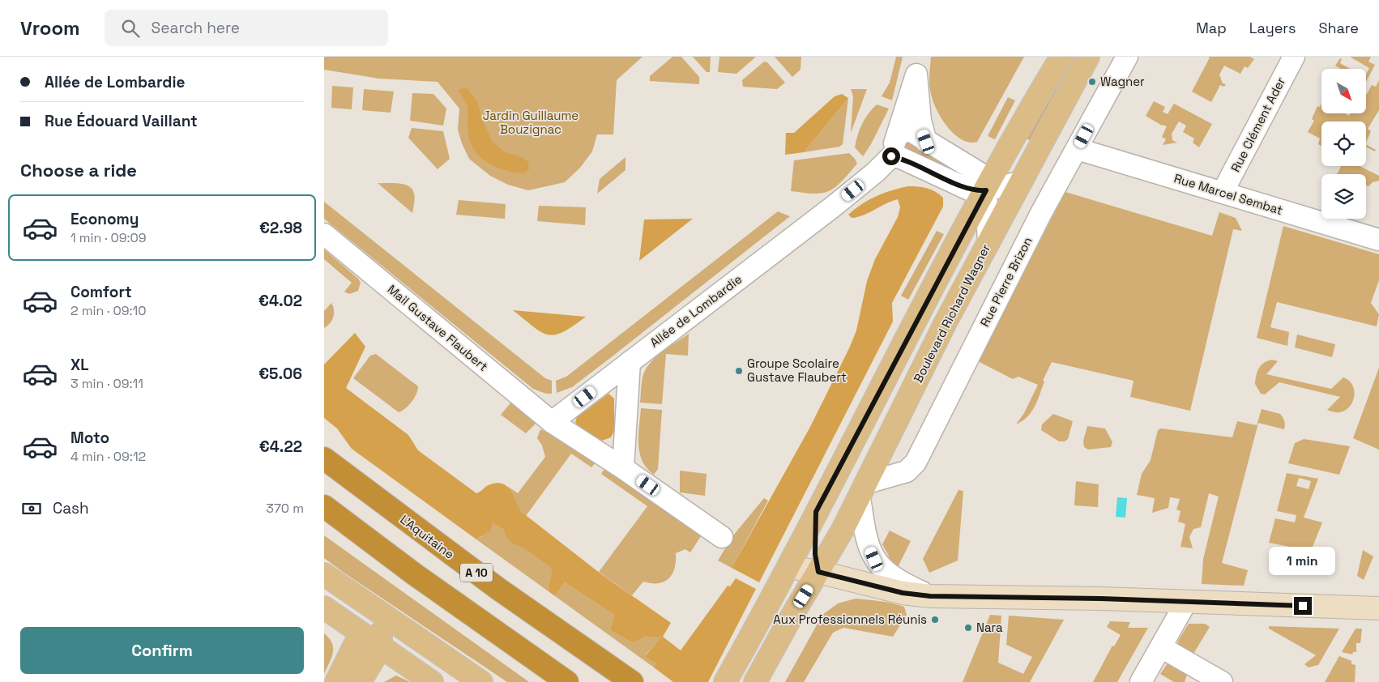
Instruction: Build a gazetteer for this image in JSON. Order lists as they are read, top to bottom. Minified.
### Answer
{"streets":{"highway":["L'Aquitaine","A 10"],"main road":["Boulevard Richard Wagner"],"street":["Rue Clément Ader","Rue Marcel Sembat","Rue Pierre Brizon","Allée de Lombardie","Mail Gustave Flaubert"]},"crossings":[["Rue Clément Ader","Rue Marcel Sembat"],["Rue Marcel Sembat","Rue Pierre Brizon"],["Rue Pierre Brizon","Boulevard Richard Wagner"],["Allée de Lombardie","Mail Gustave Flaubert"]],"parks":["Jardin Guillaume Bouzignac"],"places":["Wagner","Groupe Scolaire Gustave Flaubert","Aux Professionnels Réunis","Nara"],"north":"bottom right","page":{"header":"Vroom","search":"Search here","nav":["Map","Layers","Share"],"banner":["Allée de Lombardie","Rue Édouard Vaillant"],"heading":"Choose a ride","list":[{"name":"Economy","note":"1 min · 09:09","value":"€2.98"},{"name":"Comfort","note":"2 min · 09:10","value":"€4.02"},{"name":"XL","note":"3 min · 09:11","value":"€5.06"},{"name":"Moto","note":"4 min · 09:12","value":"€4.22"}],"pay":["Cash","370 m"],"bubble":"1 min","buttons":"Confirm"}}
